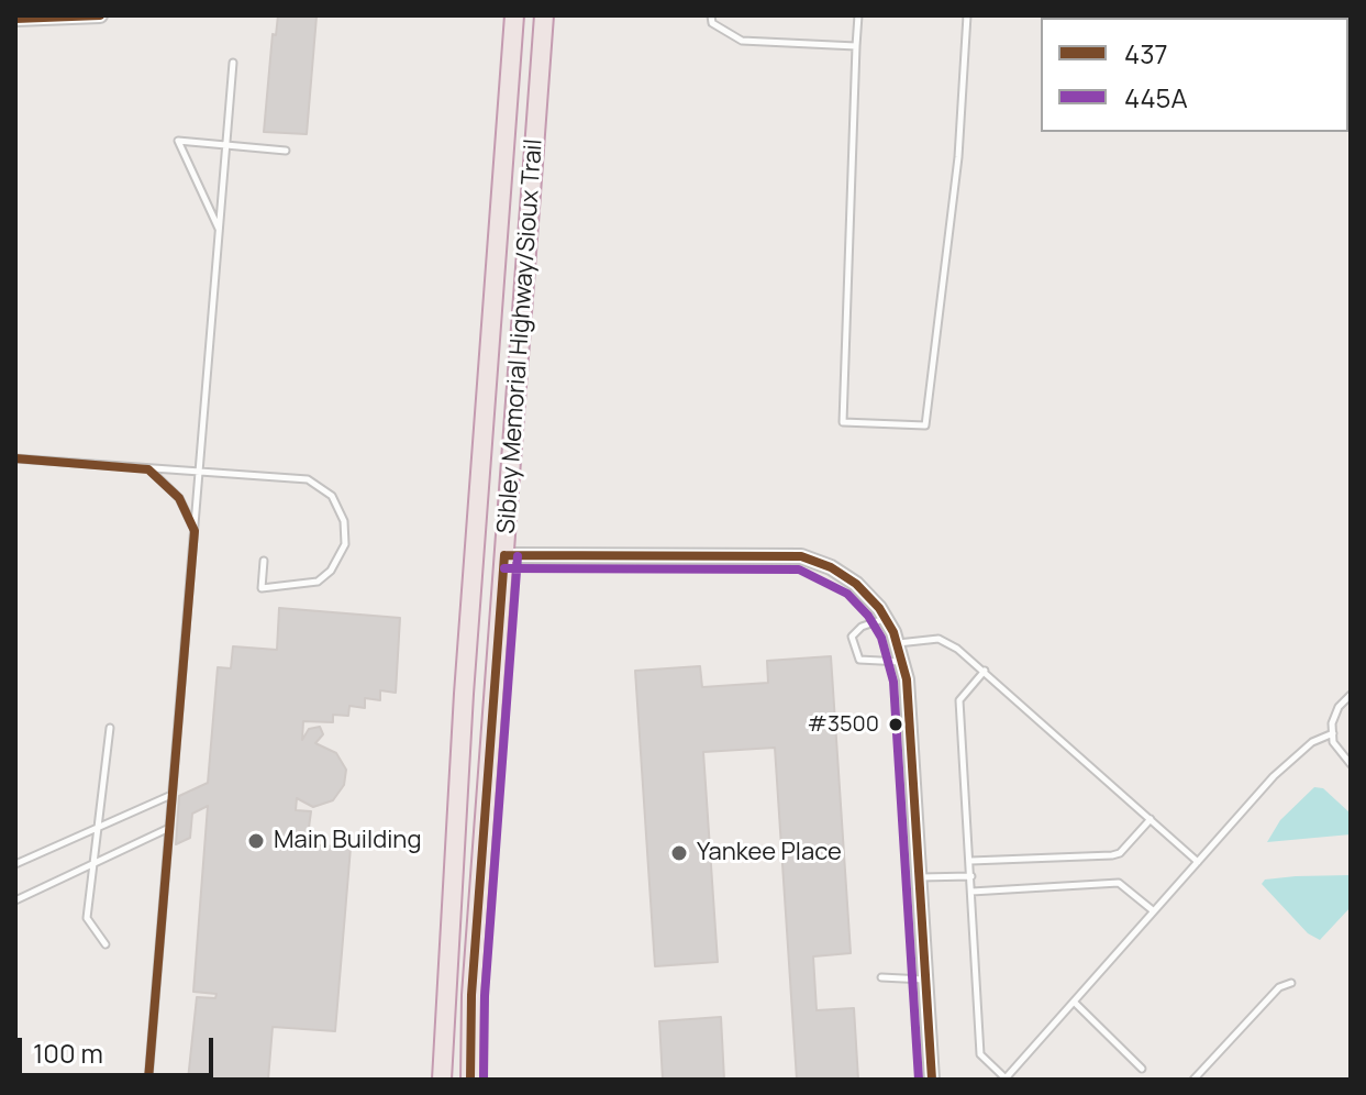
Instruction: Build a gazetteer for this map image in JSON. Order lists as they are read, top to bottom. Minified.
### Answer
{"streets":{"highway":["Sibley Memorial Highway/Sioux Trail"]},"places":["#3500","Main Building","Yankee Place"],"lines":["transit line 437","transit line 445A"],"legend":["437","445A"],"scale_bar":"100 m"}
